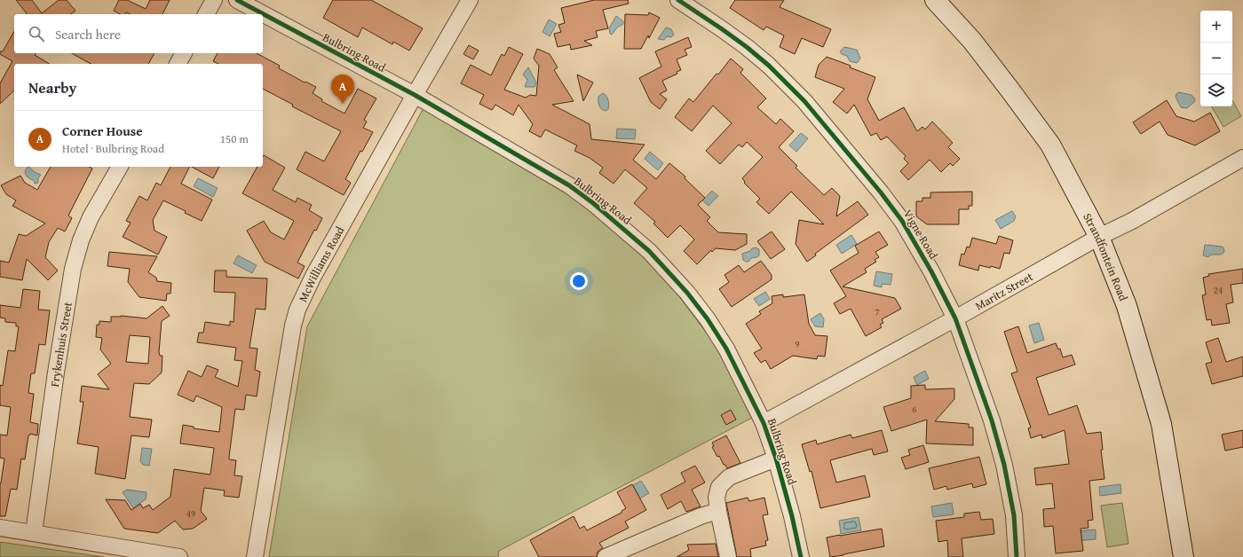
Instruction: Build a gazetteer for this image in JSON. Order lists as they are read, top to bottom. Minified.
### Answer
{"streets":{"main road":["Strandfontein Road"],"street":["Bulbring Road","Vigne Road","McWilliams Road","Maritz Street","Frykenhuis Street"]},"crossings":[["Bulbring Road","McWilliams Road"],["Bulbring Road","Maritz Street"],["Vigne Road","Maritz Street"],["Strandfontein Road","Maritz Street"]],"house_numbers":["24","7","9","6","49"],"page":{"map_buttons":["+","−"],"search":"Search here","heading":"Nearby","pins":"A","list":[{"mark":"A","name":"Corner House","note":"Hotel · Bulbring Road","value":"150 m"}]}}
